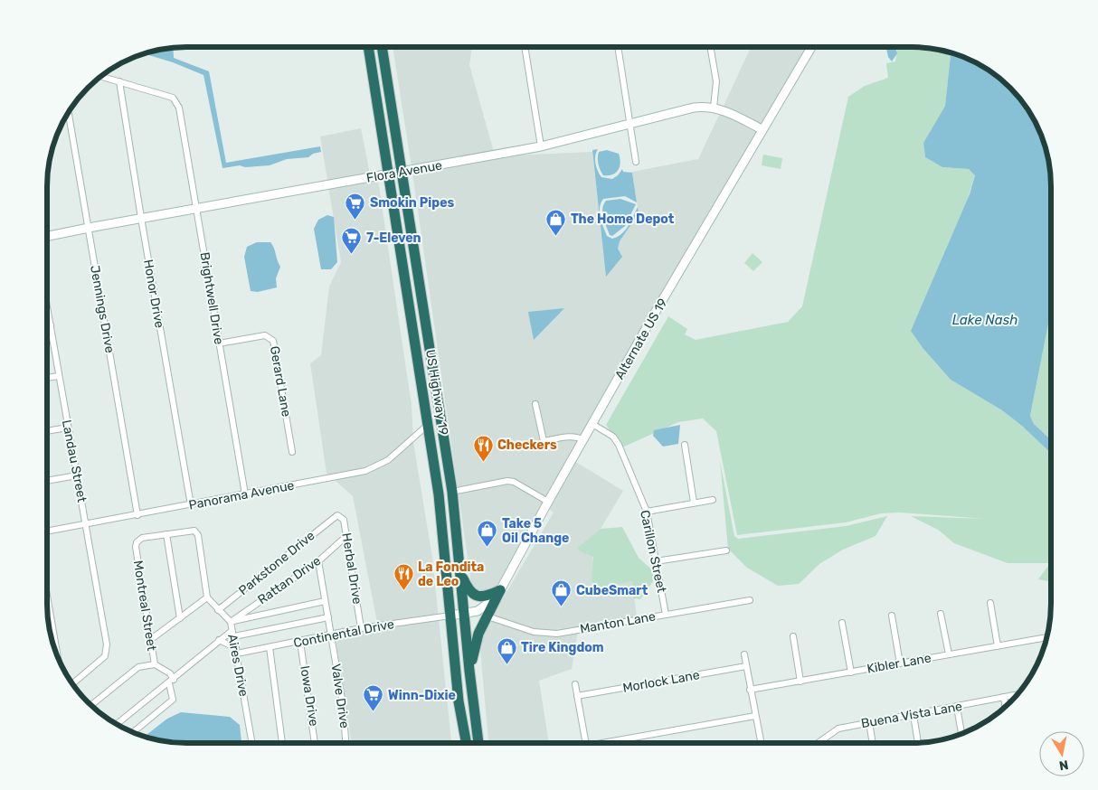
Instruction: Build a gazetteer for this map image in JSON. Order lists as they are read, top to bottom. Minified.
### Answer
{"streets":{"highway":["US Highway 19"],"street":["Flora Avenue","Honor Drive","Brightwell Drive","Jennings Drive","Alternate US 19","Gerard Lane","Landau Street","Panorama Avenue","Carillon Street","Parkstone Drive","Herbal Drive","Rattan Drive","Montreal Street","Manton Lane","Continental Drive","Kibler Lane","Aires Drive","Morlock Lane","Iowa Drive","Valve Drive","Buena Vista Lane"]},"crossings":[["Flora Avenue","Honor Drive"],["Flora Avenue","Brightwell Drive"],["Flora Avenue","Jennings Drive"],["Flora Avenue","Alternate US 19"],["Flora Avenue","US Highway 19"],["Honor Drive","Brightwell Drive"],["Honor Drive","Panorama Avenue"],["Brightwell Drive","Gerard Lane"],["Brightwell Drive","Panorama Avenue"],["Jennings Drive","Panorama Avenue"],["Alternate US 19","US Highway 19"],["Alternate US 19","Carillon Street"],["Alternate US 19","Continental Drive"],["US Highway 19","Panorama Avenue"],["US Highway 19","Continental Drive"],["Landau Street","Panorama Avenue"],["Carillon Street","Manton Lane"],["Parkstone Drive","Herbal Drive"],["Parkstone Drive","Aires Drive"],["Herbal Drive","Rattan Drive"],["Herbal Drive","Continental Drive"],["Rattan Drive","Aires Drive"],["Rattan Drive","Valve Drive"],["Continental Drive","Aires Drive"],["Continental Drive","Iowa Drive"],["Continental Drive","Valve Drive"]],"water":["Lake Nash"],"places":{"supermarket":["Smokin Pipes","7-Eleven","Winn-Dixie"],"shop":["The Home Depot","Take 5 Oil Change","CubeSmart","Tire Kingdom"],"restaurant":["Checkers","La Fondita de Leo"]},"north":"bottom"}
